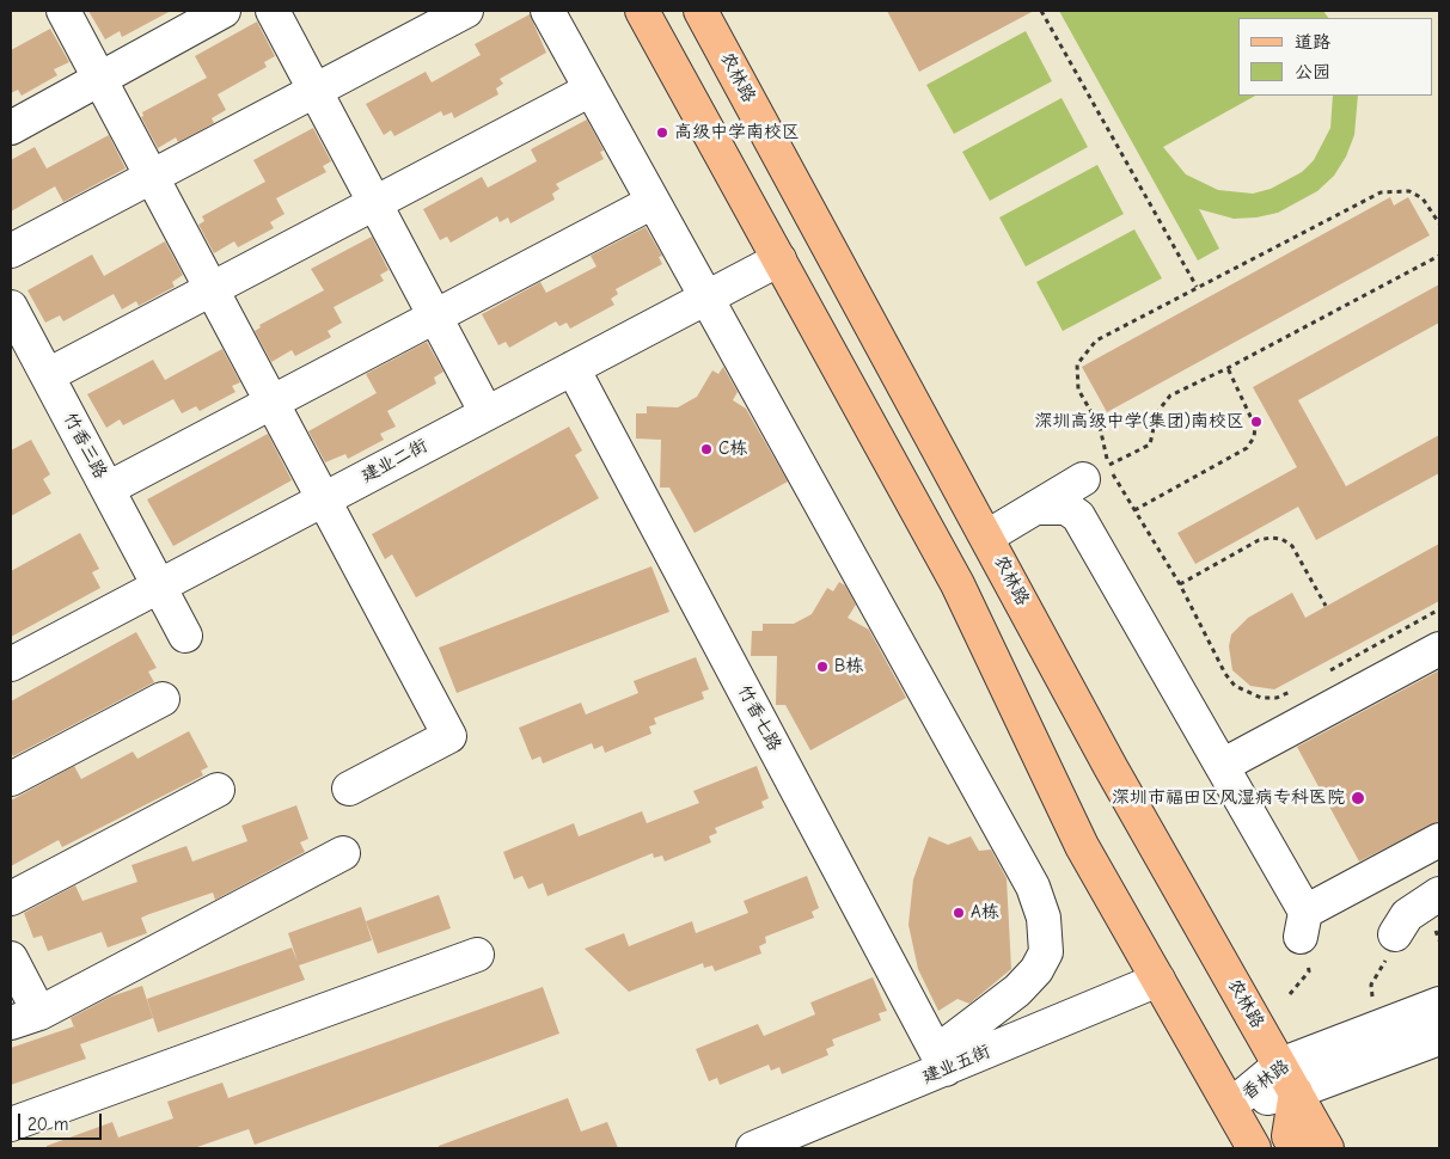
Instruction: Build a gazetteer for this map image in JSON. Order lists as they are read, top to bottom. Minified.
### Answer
{"streets":{"main road":["农林路"],"street":["竹香三路","建业二街","竹香七路","建业五街","香林路"]},"crossings":[["农林路","香林路"],["竹香三路","建业二街"],["建业二街","竹香七路"],["竹香七路","建业五街"]],"places":["高级中学南校区","深圳高级中学(集团)南校区","C栋","B栋","深圳市福田区风湿病专科医院","A栋"],"legend":["道路","公园"],"scale_bar":"20 m"}
